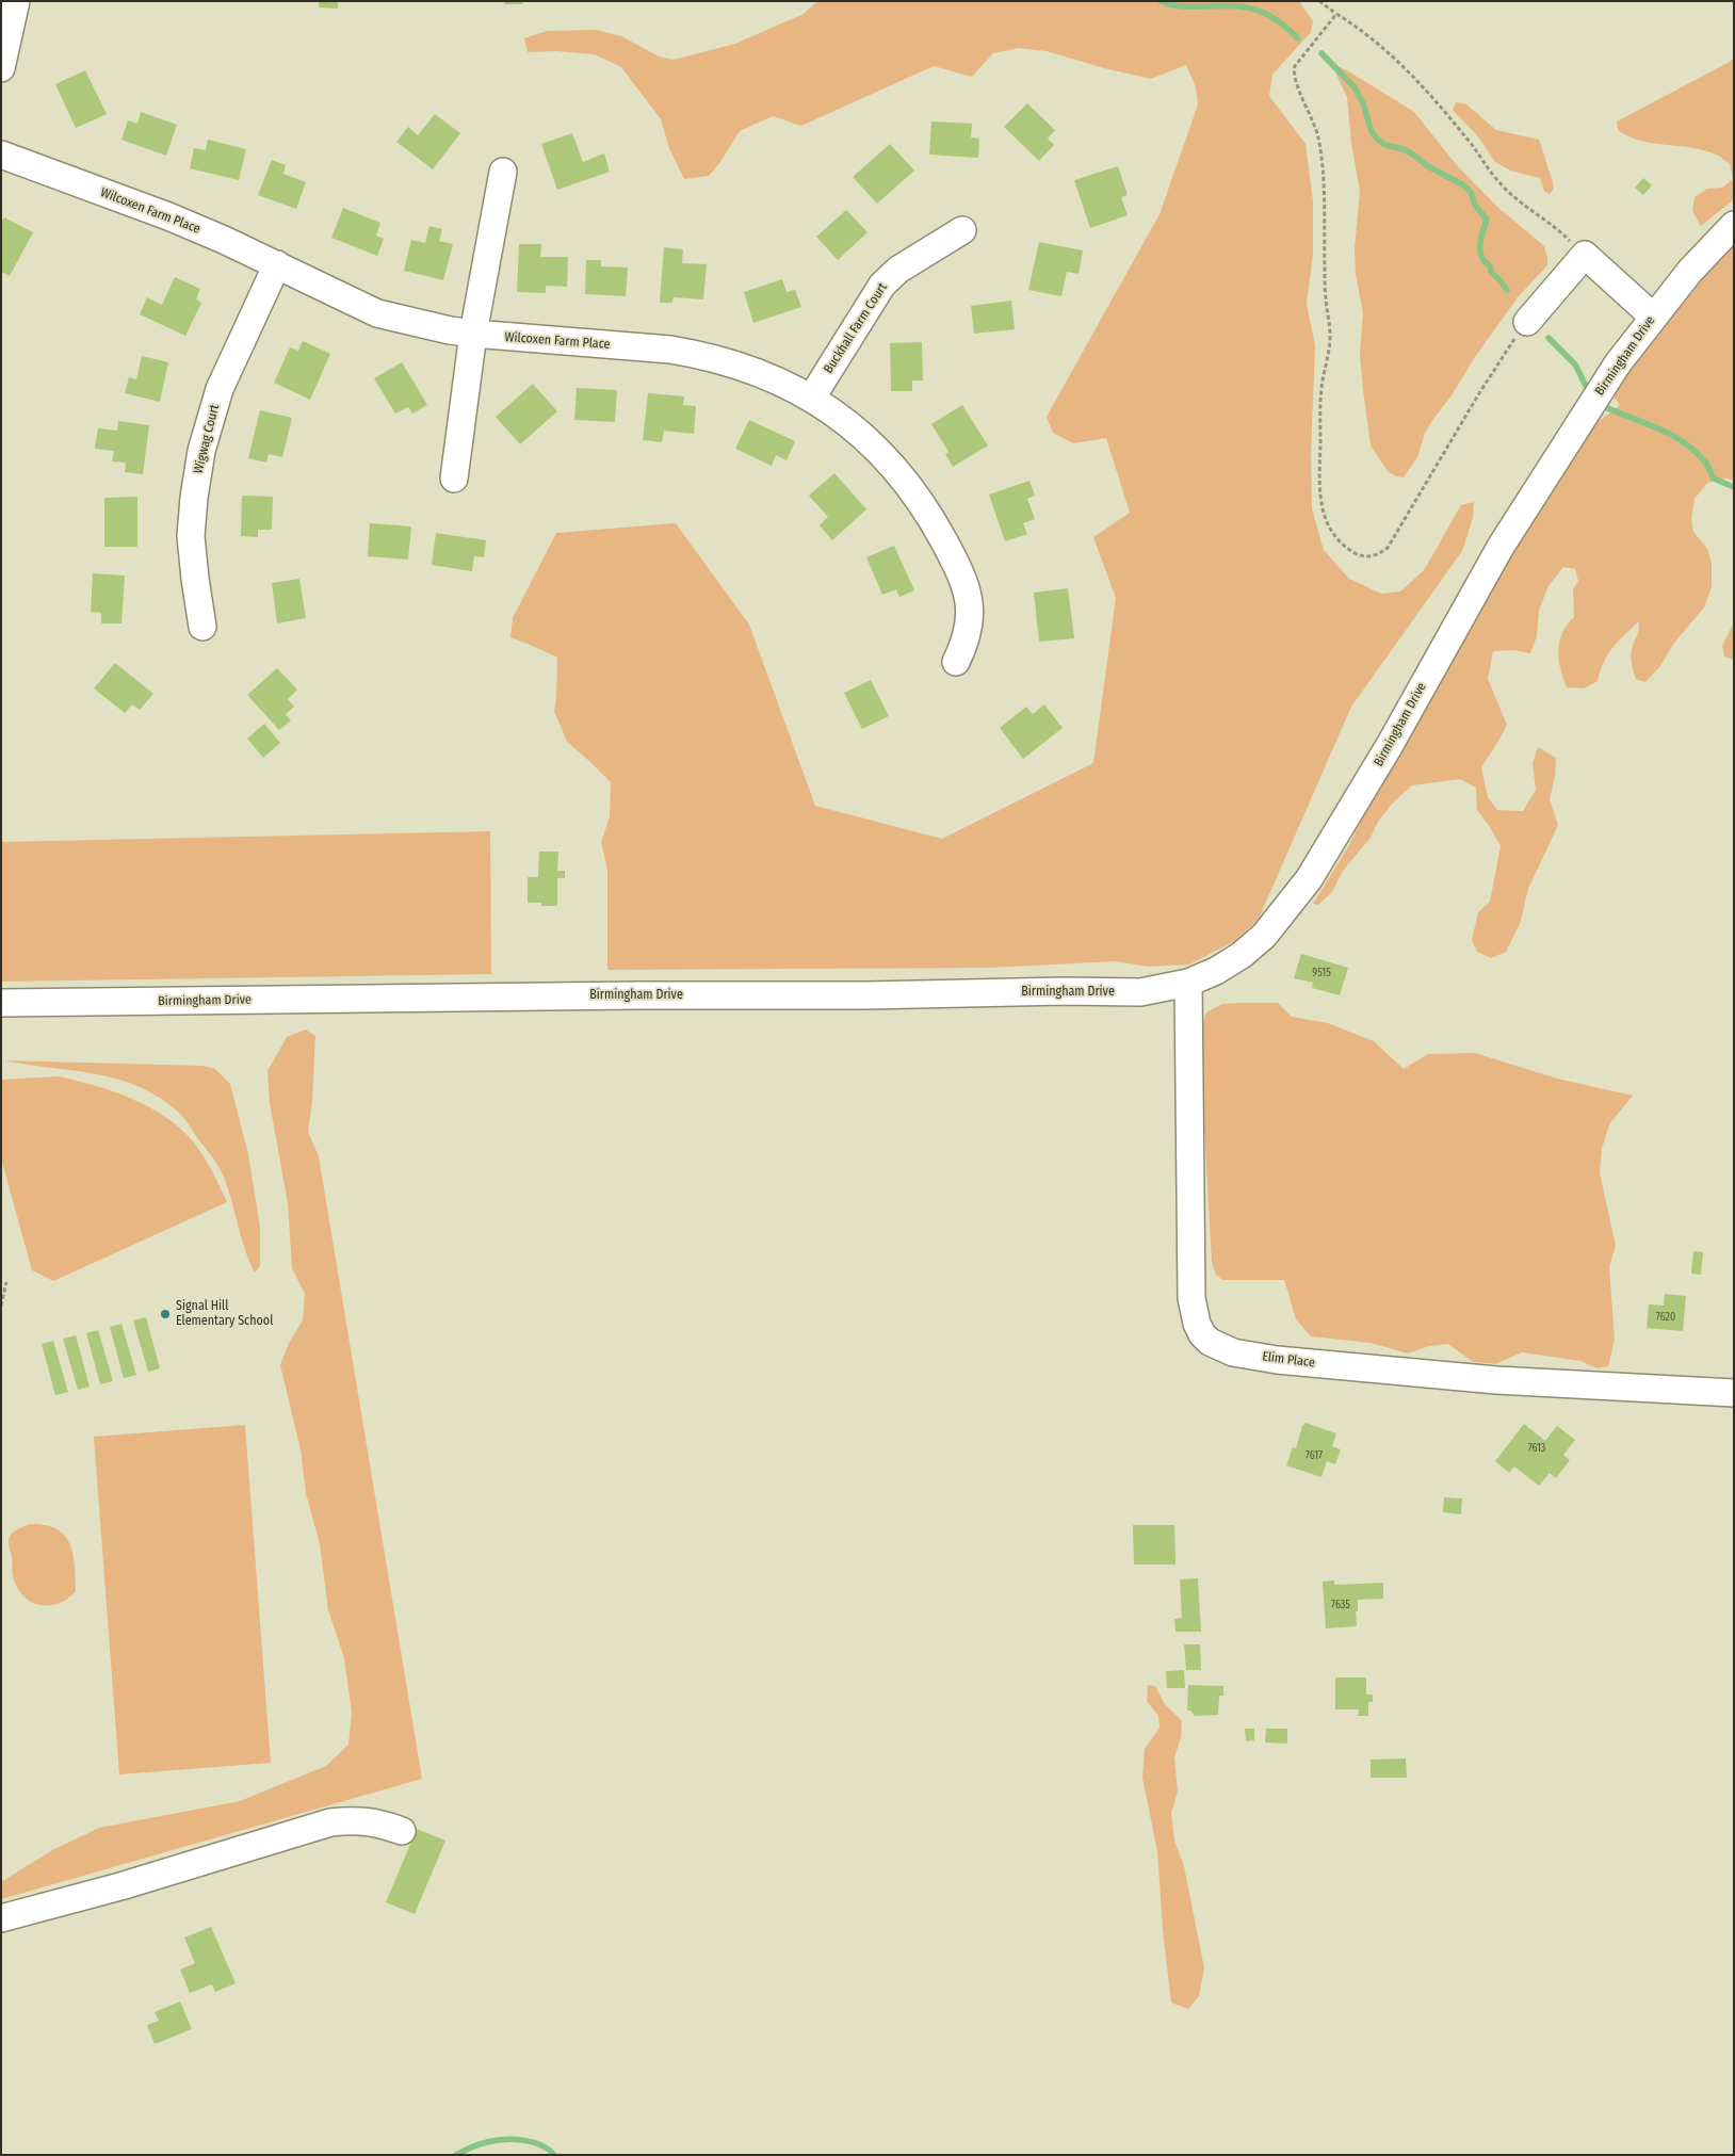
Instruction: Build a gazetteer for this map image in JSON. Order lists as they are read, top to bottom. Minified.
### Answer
{"streets":{"street":["Wilcoxen Farm Place","Buckhall Farm Court","Birmingham Drive","Wigwag Court","Elim Place"]},"crossings":[["Wilcoxen Farm Place","Buckhall Farm Court"],["Wilcoxen Farm Place","Wigwag Court"],["Birmingham Drive","Elim Place"]],"places":["Signal Hill Elementary School"],"house_numbers":["9515","7620","7613","7617","7635"]}
